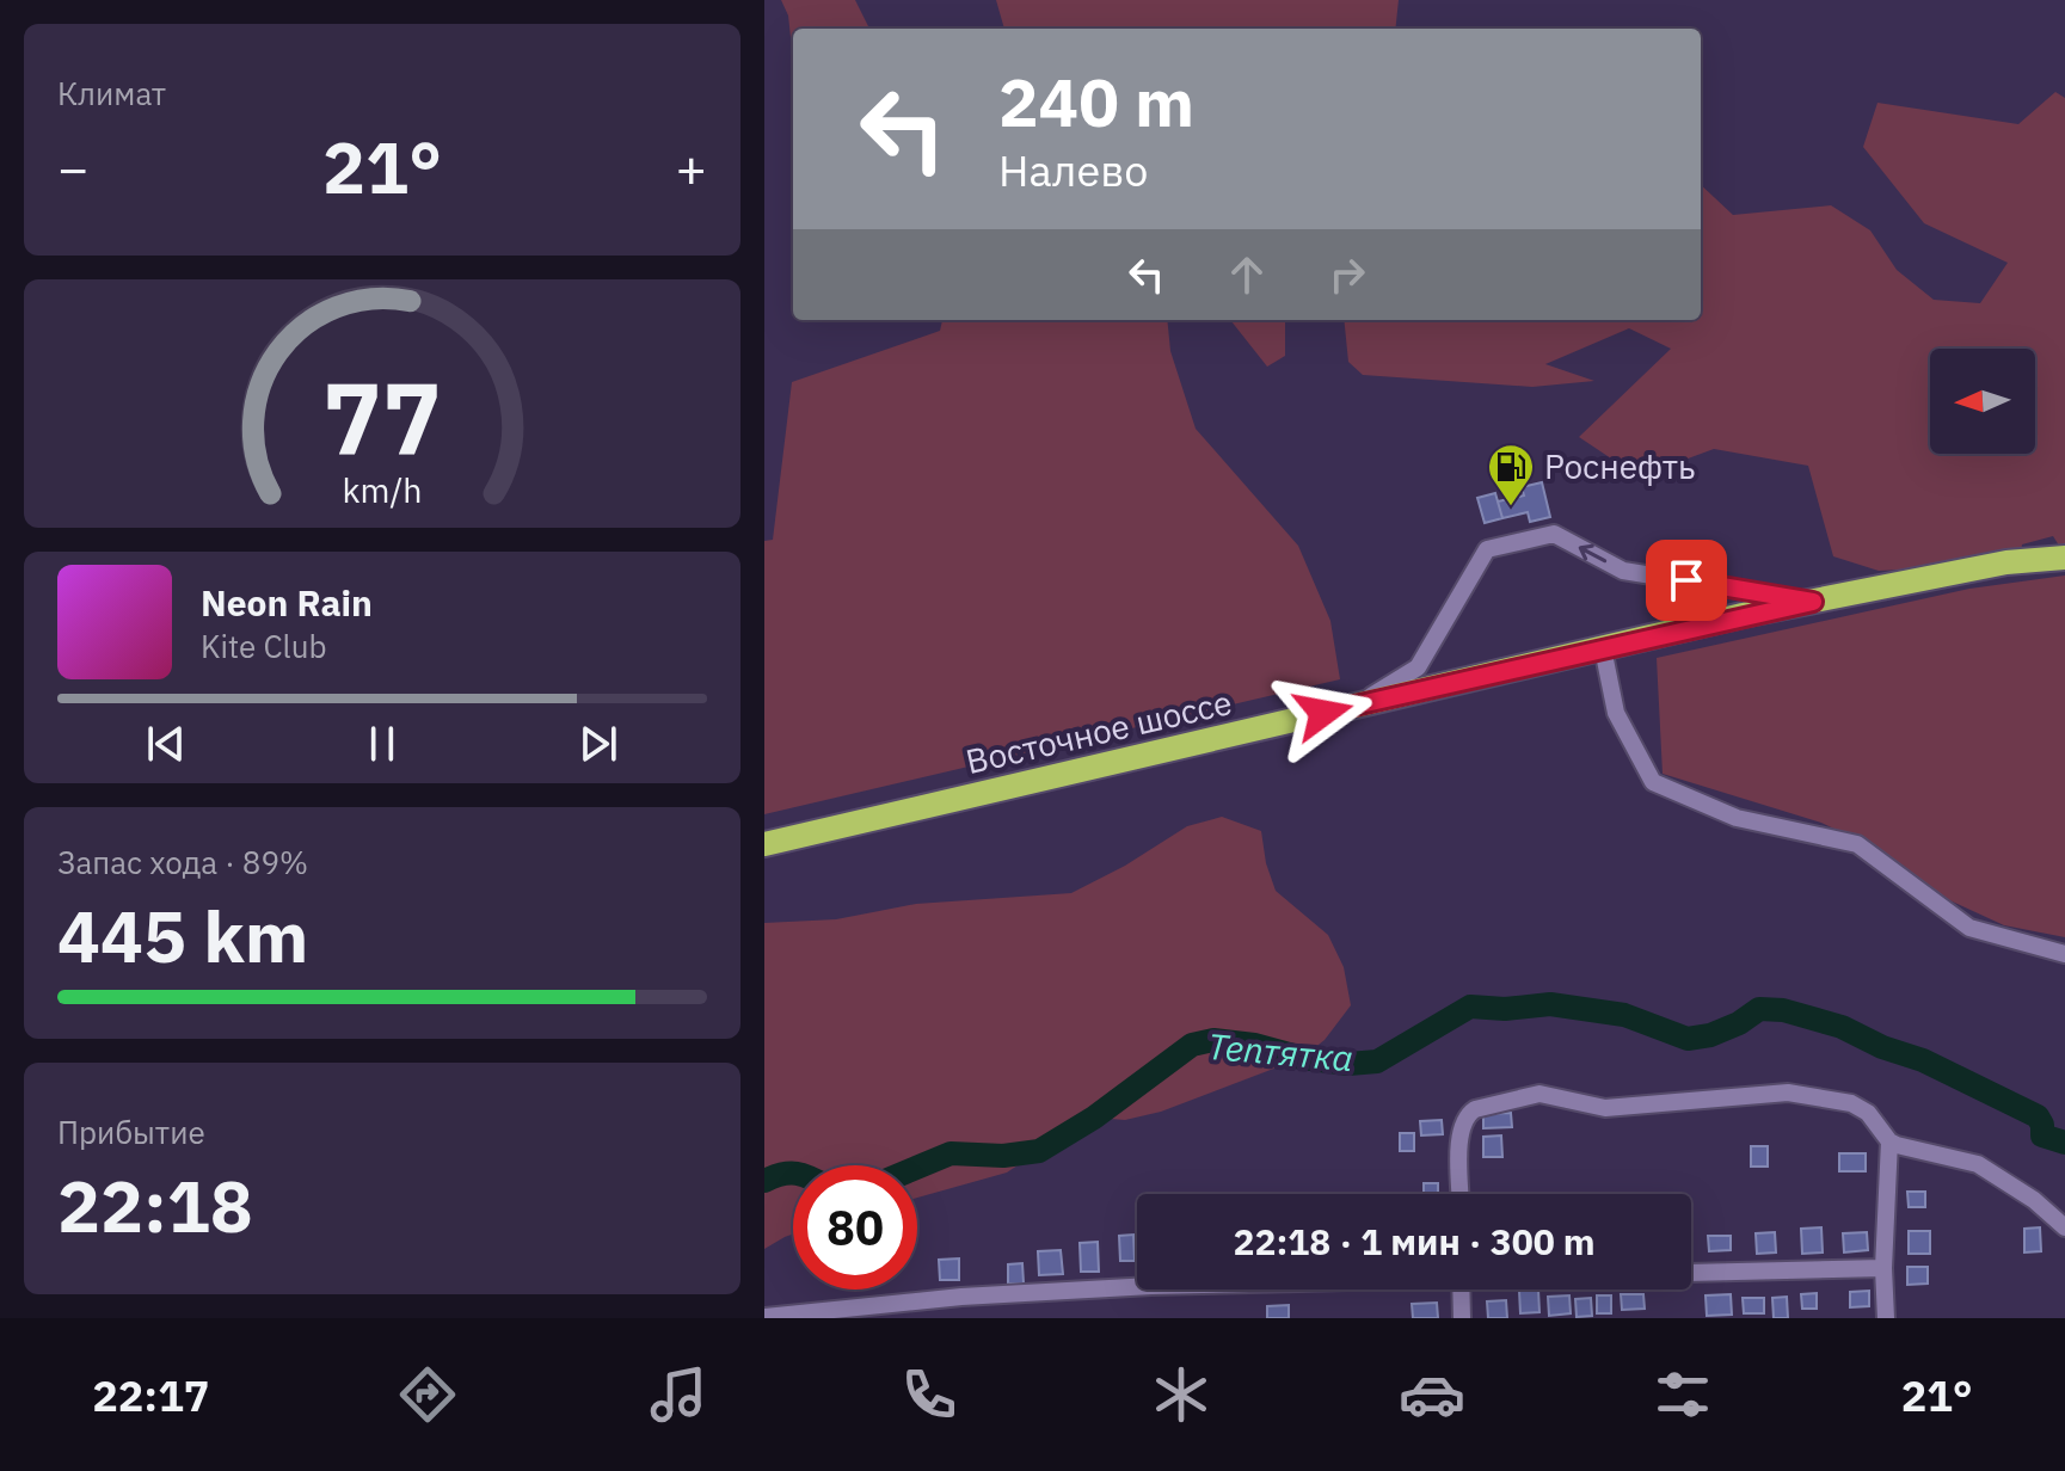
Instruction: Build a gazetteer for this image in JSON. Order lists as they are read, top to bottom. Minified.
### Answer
{"streets":{"highway":["Восточное шоссе"]},"water":["Тептятка"],"places":{"fuel station":["Роснефть"]},"north":"left","page":{"tile":["Климат",["Запас хода · 89%","445 km"],["Прибытие","22:18"]],"turn":["240 m","Налево"],"heat":["−","21°","+"],"song":["Neon Rain","Kite Club"],"limit":"80","trip":"22:18 · 1 мин · 300 m","tabs":["22:17","21°"],"gauge":["77","km/h"]}}
